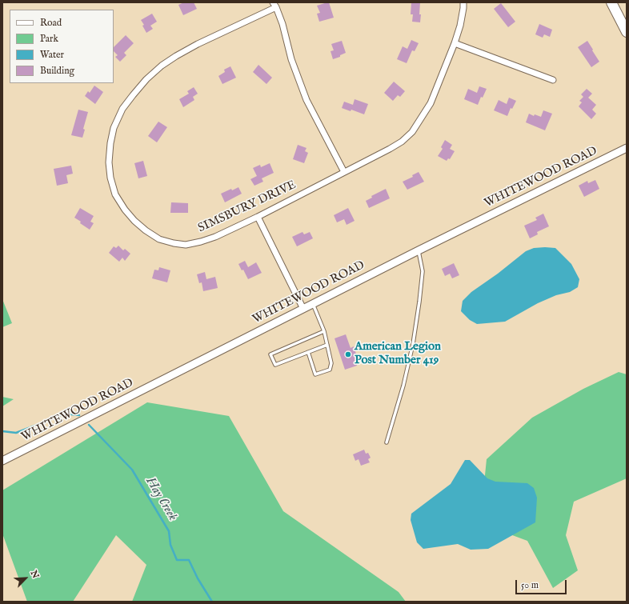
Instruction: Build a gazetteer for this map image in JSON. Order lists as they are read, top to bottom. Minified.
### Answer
{"streets":{"street":["WHITEWOOD ROAD","SIMSBURY DRIVE"]},"water":["Hay Creek"],"places":["American Legion Post Number 419"],"legend":["Road","Park","Water","Building"],"scale_bar":"50 m","north":"top right"}
